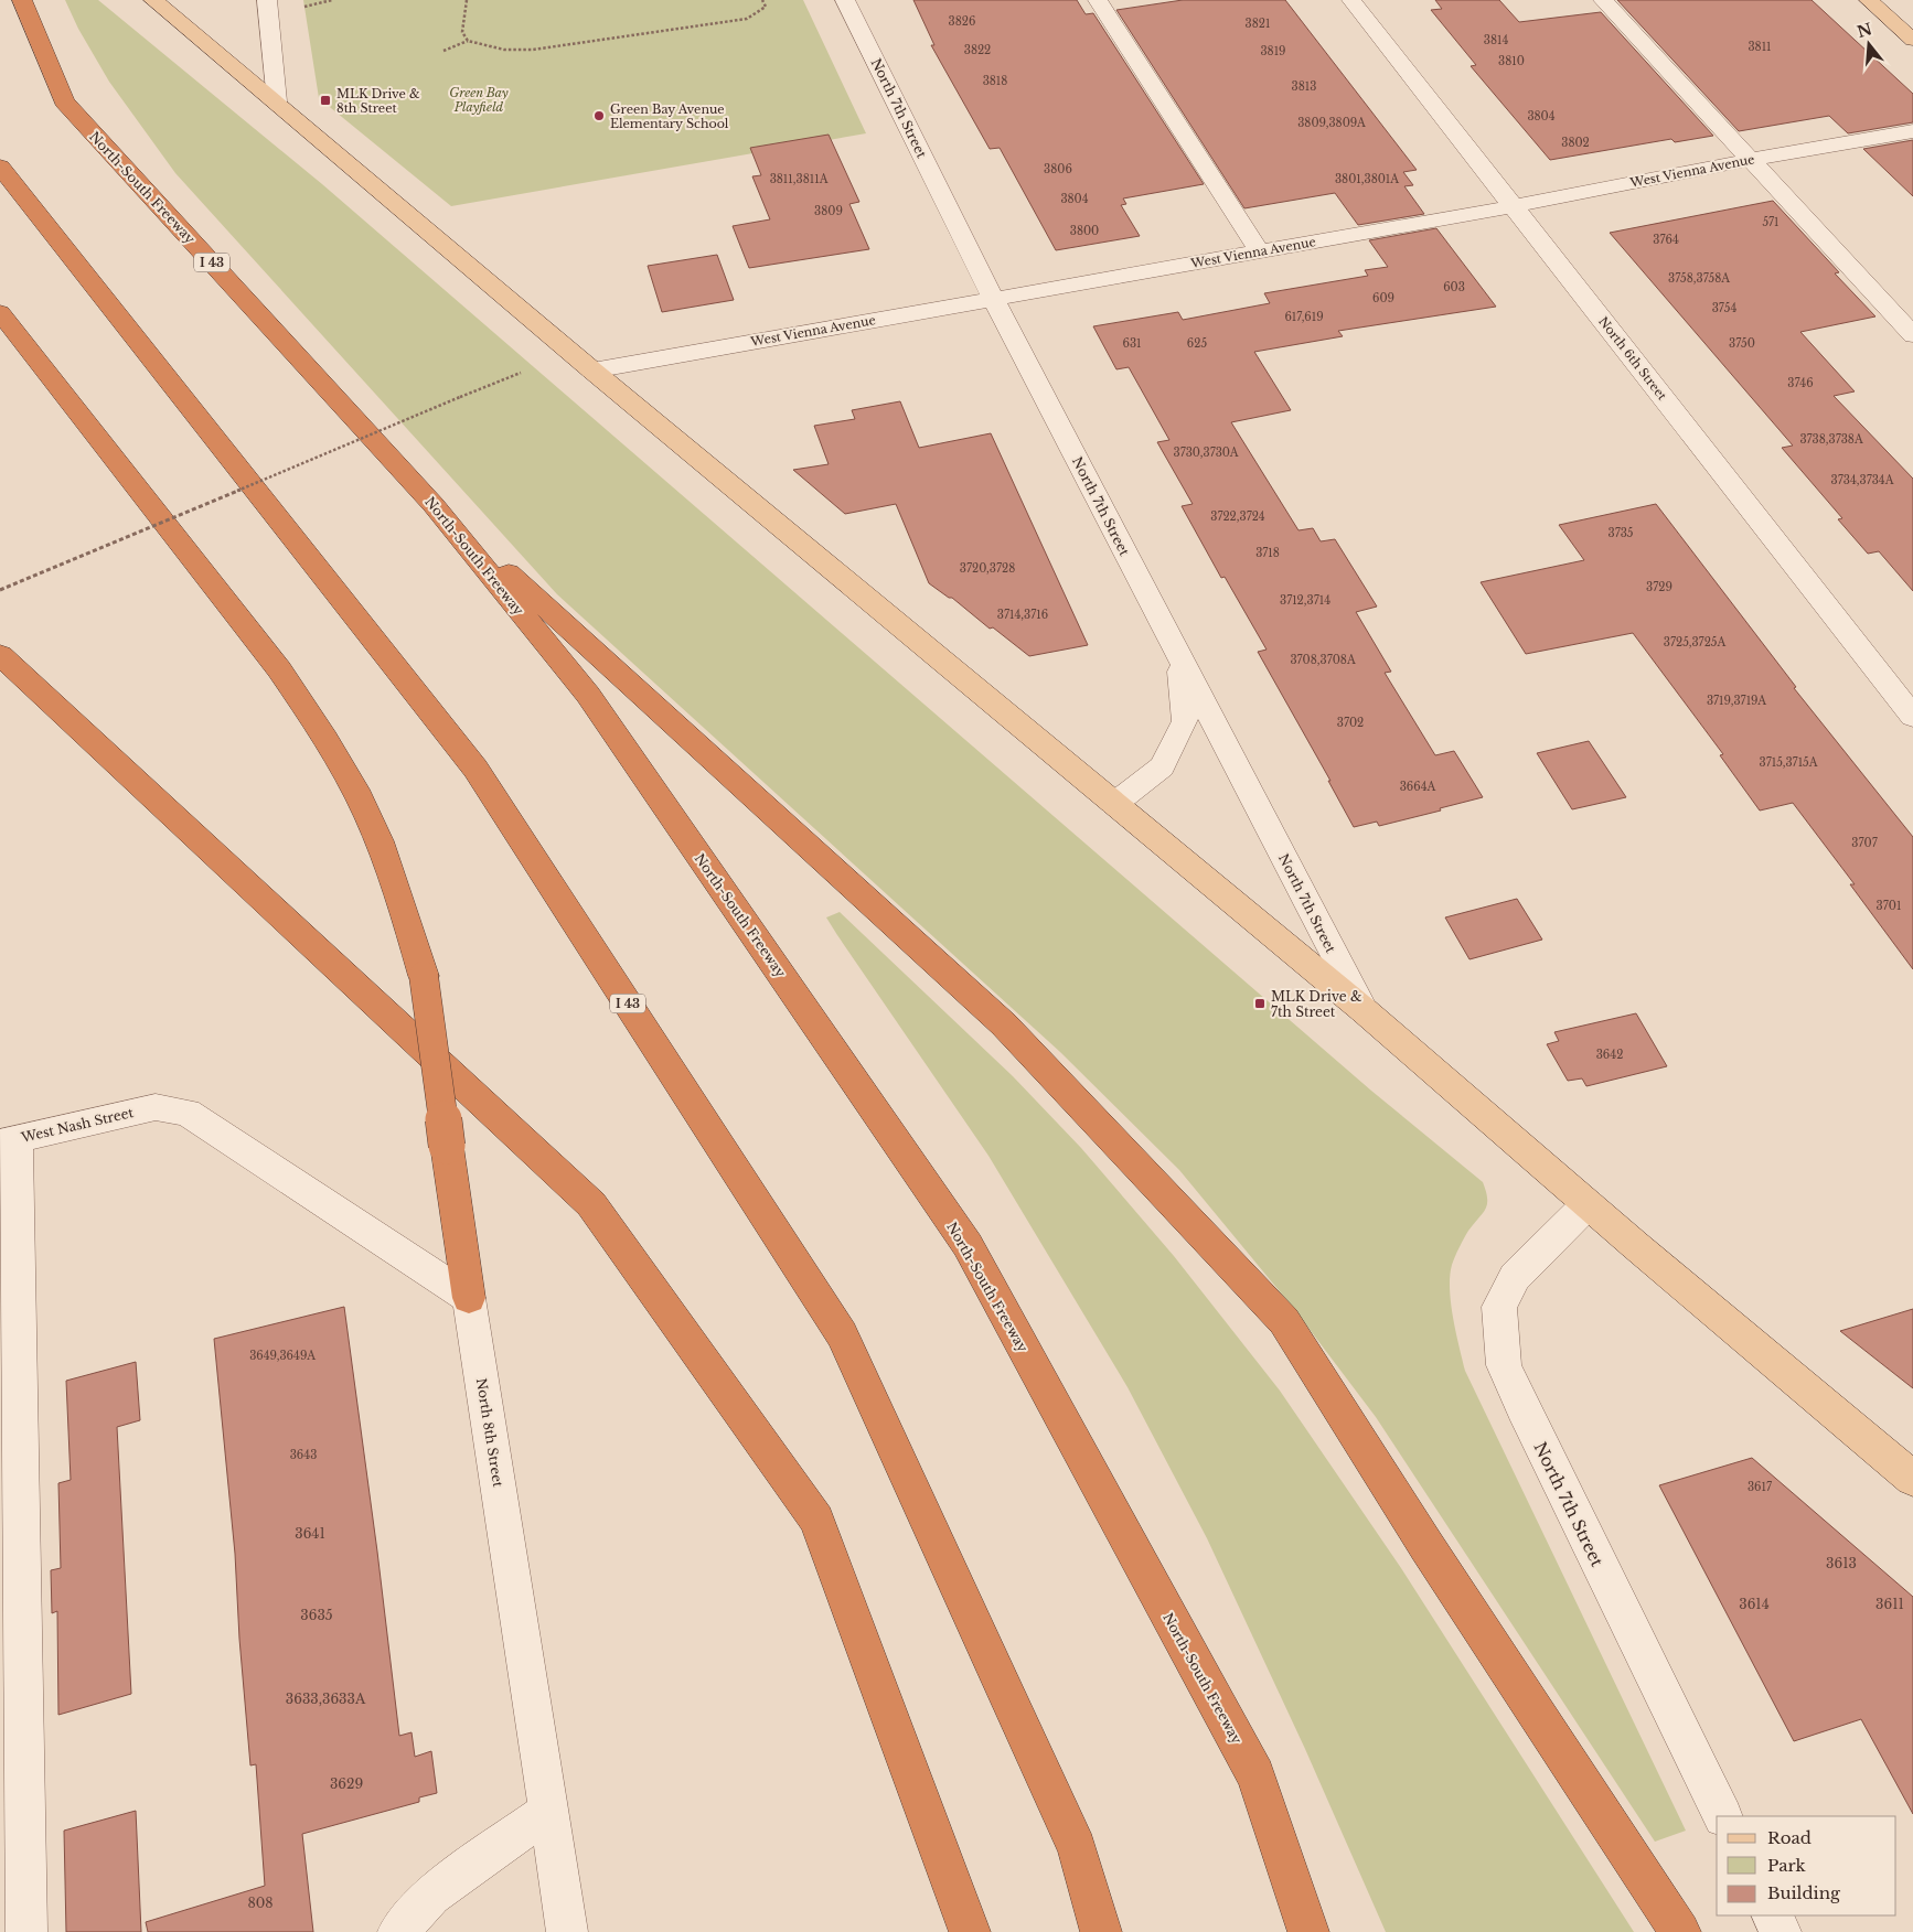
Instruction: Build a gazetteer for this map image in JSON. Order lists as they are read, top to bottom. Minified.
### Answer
{"streets":{"highway":["North-South Freeway","I 43"],"street":["North 7th Street","West Vienna Avenue","North 6th Street","West Nash Street","North 8th Street"]},"crossings":[["North 7th Street","West Vienna Avenue"],["West Vienna Avenue","North 6th Street"],["West Nash Street","North 8th Street"]],"parks":["Green Bay Playfield"],"places":{"transit":["MLK Drive & 8th Street","MLK Drive & 7th Street"],"other":["Green Bay Avenue Elementary School"]},"house_numbers":["3826","3821","3814","3811","3822","3819","3810","3818","3813","3804","3809,3809A","3802","3806","3811,3811A","3801,3801A","3804","3809","571","3800","3764","3758,3758A","603","609","3754","617,619","631","625","3750","3746","3738,3738A","3730,3730A","3734,3734A","3722,3724","3735","3718","3720,3728","3729","3712,3714","3714,3716","3725,3725A","3708,3708A","3719,3719A","3702","3715,3715A","3664A","3707","3701","3642","3649,3649A","3643","3617","3641","3613","3614","3611","3635","3633,3633A","3629","808"],"legend":["Road","Park","Building"],"north":"top"}
